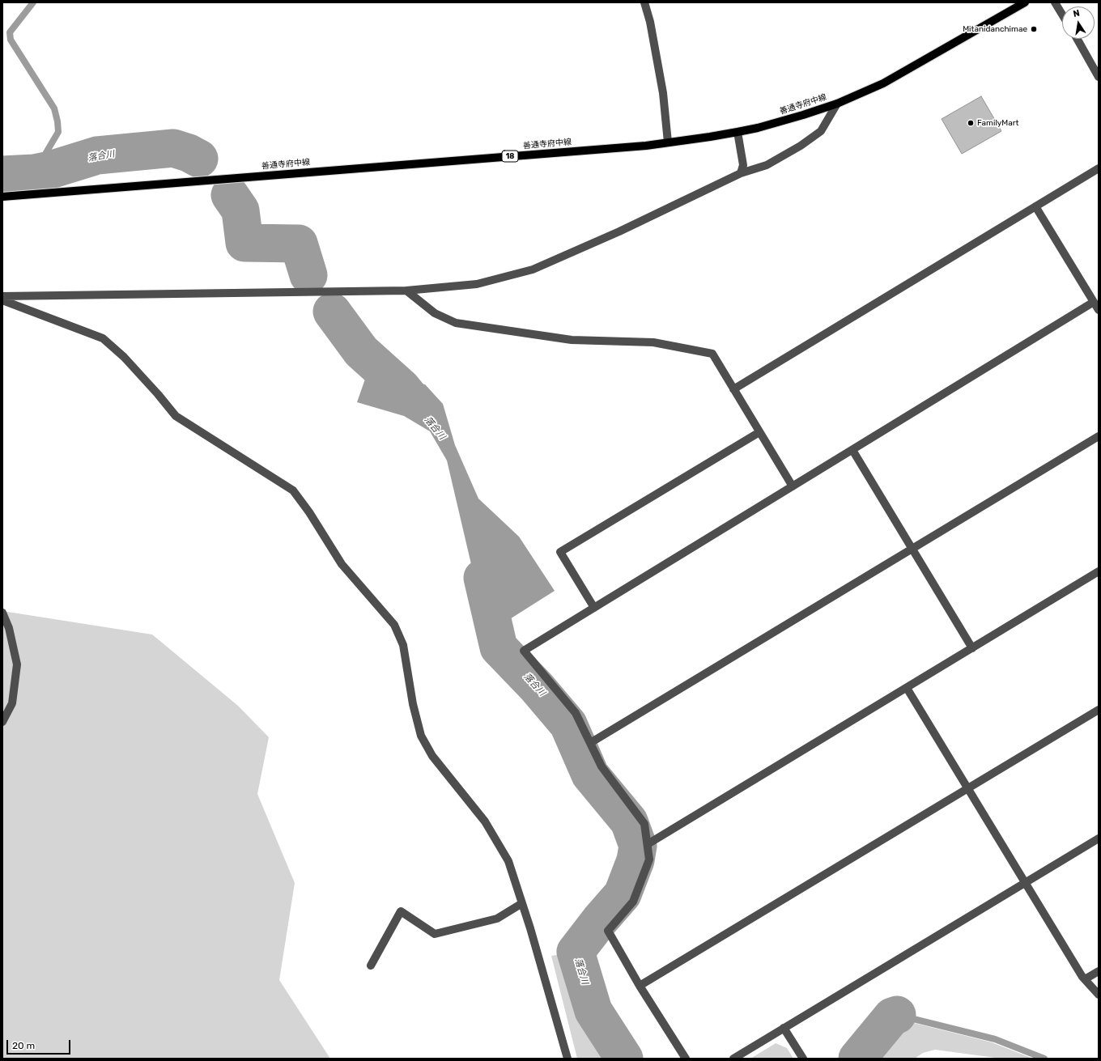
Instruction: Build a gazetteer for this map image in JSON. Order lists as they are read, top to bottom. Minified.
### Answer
{"streets":{"main road":["善通寺府中線","18"]},"water":["落合川"],"places":["Mitanidanchimae","FamilyMart"],"scale_bar":"20 m","north":"top"}
